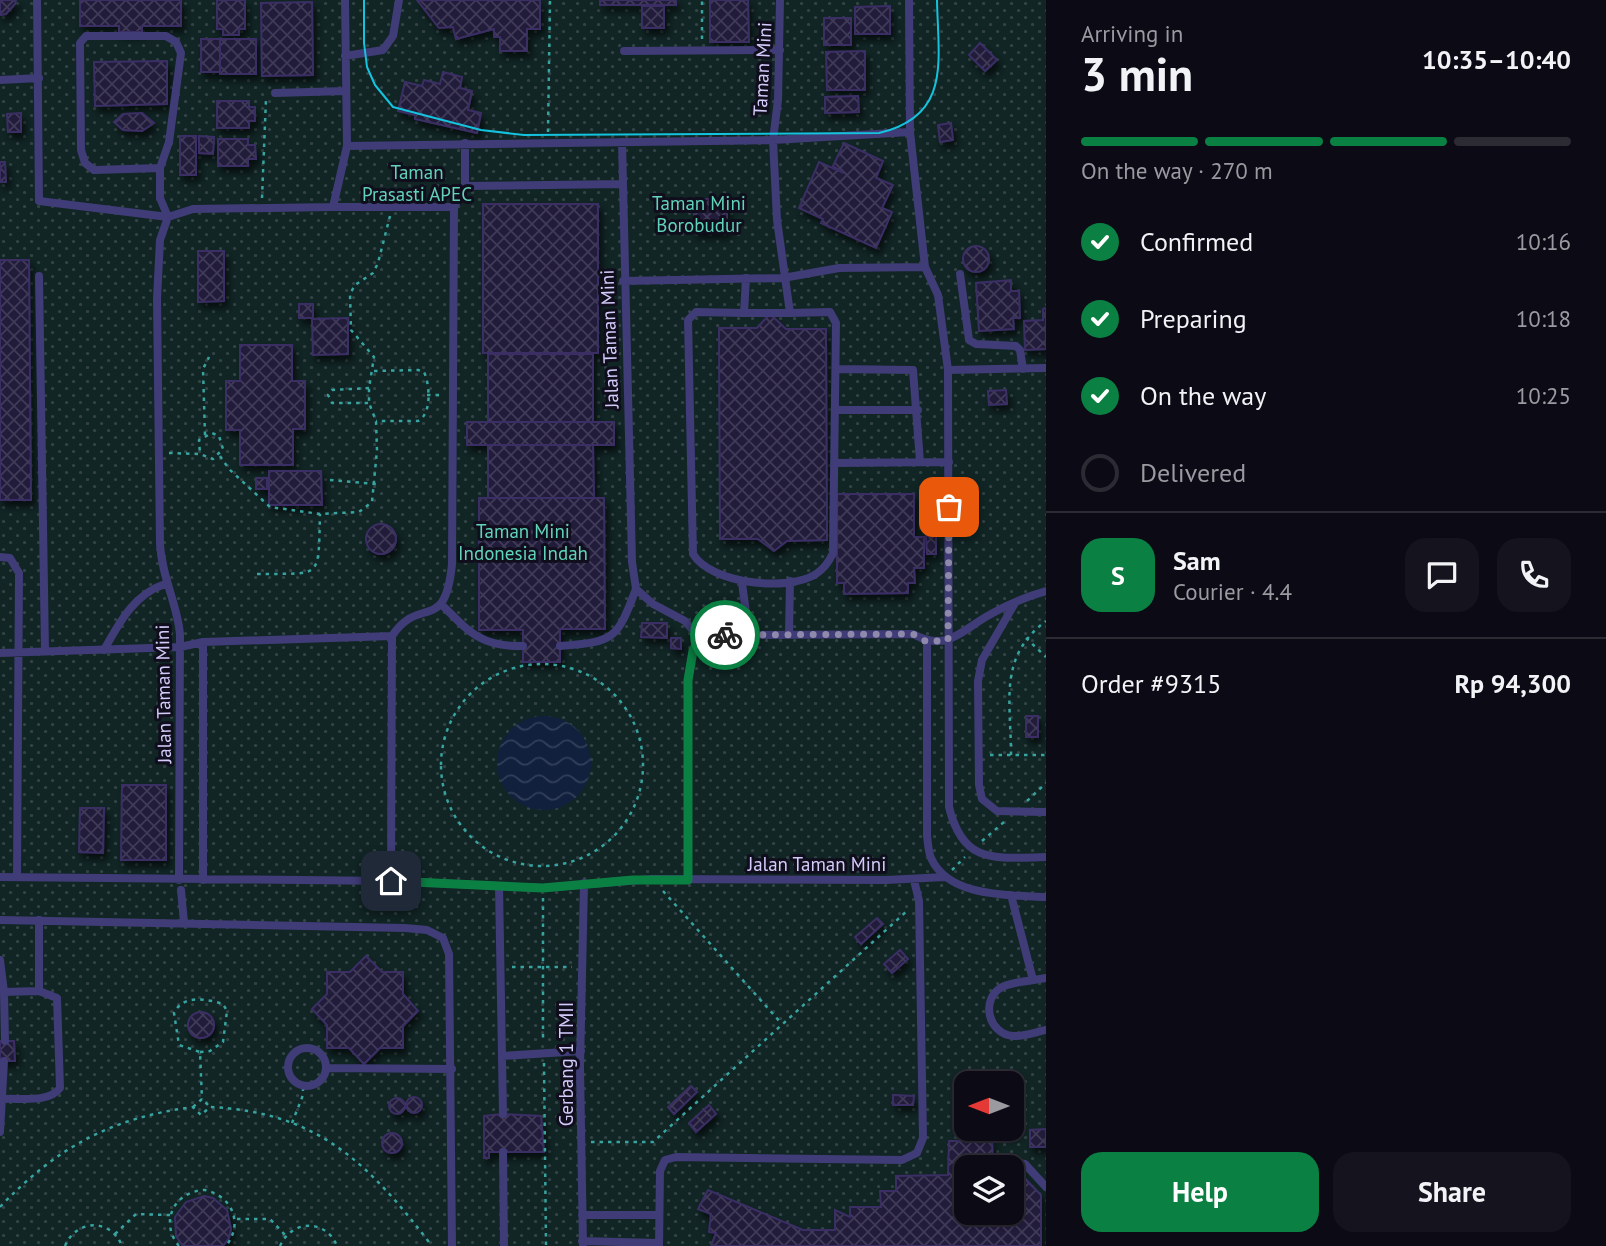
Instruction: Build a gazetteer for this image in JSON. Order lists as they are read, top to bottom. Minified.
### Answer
{"streets":{"lane":["Taman Mini","Jalan Taman Mini","Gerbang 1 TMII"]},"crossings":[["Jalan Taman Mini","Gerbang 1 TMII"]],"parks":["Taman Prasasti APEC","Taman Mini Borobudur","Taman Mini Indonesia Indah"],"north":"left","page":{"heading":["3 min","Arriving in","10:35–10:40"],"panel":["Sam","Courier · 4.4","Order #9315","Rp 94,300"],"bar":"On the way · 270 m","list":[["Confirmed","10:16"],["Preparing","10:18"],["On the way","10:25"],"Delivered"],"round":"S","buttons":["Help","Share"]}}
